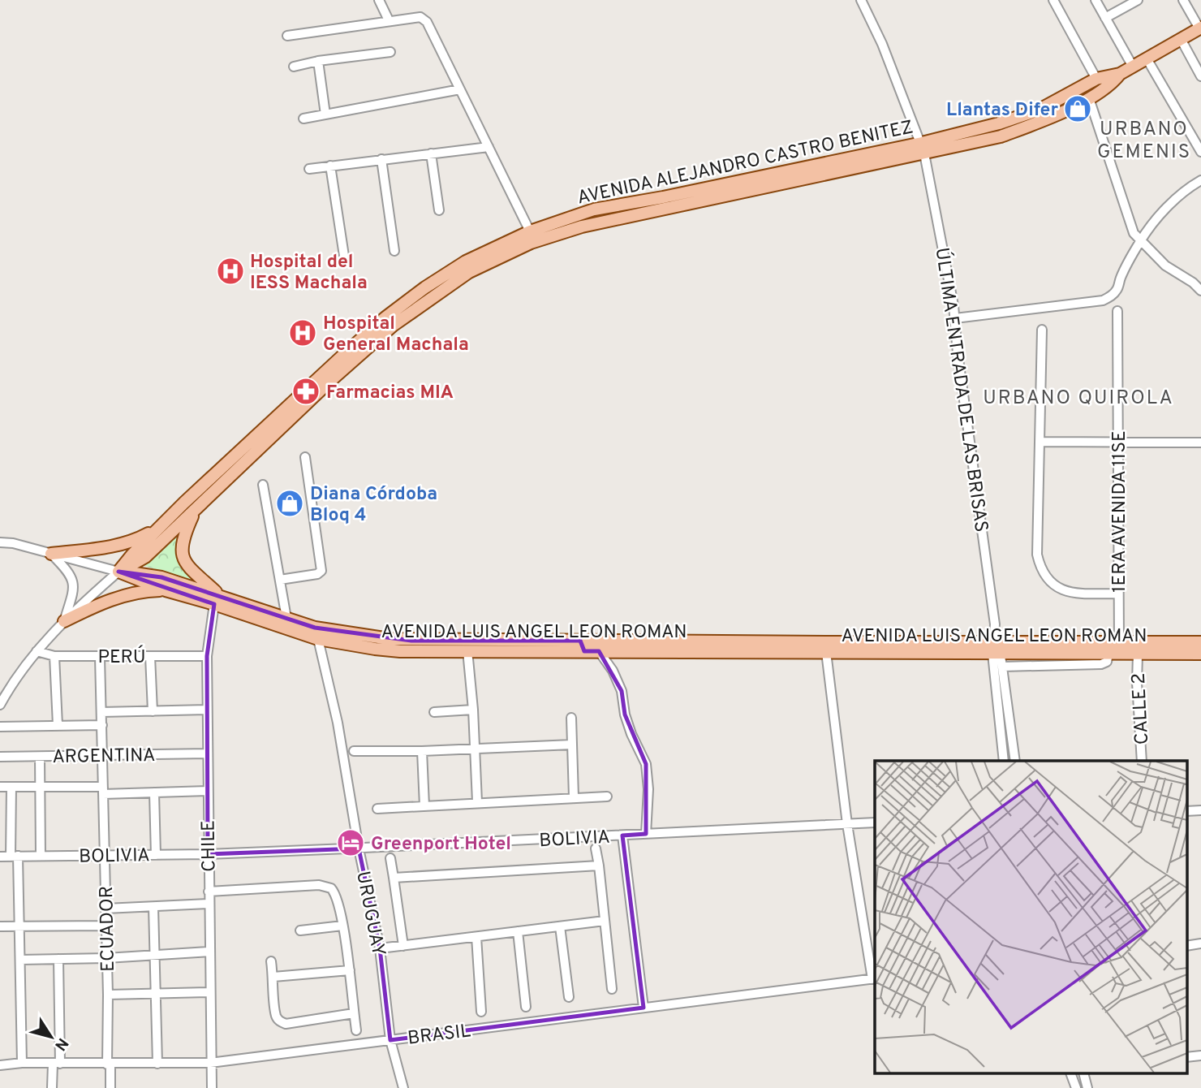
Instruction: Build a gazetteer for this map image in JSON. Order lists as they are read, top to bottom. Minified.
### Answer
{"streets":{"main road":["AVENIDA ALEJANDRO CASTRO BENITEZ","AVENIDA LUIS ANGEL LEON ROMAN"],"street":["ÚLTIMA ENTRADA DE LAS BRISAS","1ERA AVENIDA 11SE","PERÚ","CALLE 2","ARGENTINA","BOLIVIA","CHILE","URUGUAY","ECUADOR","BRASIL"]},"crossings":[["AVENIDA ALEJANDRO CASTRO BENITEZ","ÚLTIMA ENTRADA DE LAS BRISAS"],["AVENIDA ALEJANDRO CASTRO BENITEZ","AVENIDA LUIS ANGEL LEON ROMAN"],["AVENIDA ALEJANDRO CASTRO BENITEZ","PERÚ"],["ÚLTIMA ENTRADA DE LAS BRISAS","AVENIDA LUIS ANGEL LEON ROMAN"],["1ERA AVENIDA 11SE","AVENIDA LUIS ANGEL LEON ROMAN"],["AVENIDA LUIS ANGEL LEON ROMAN","CALLE 2"],["AVENIDA LUIS ANGEL LEON ROMAN","CHILE"],["AVENIDA LUIS ANGEL LEON ROMAN","URUGUAY"],["PERÚ","CHILE"],["PERÚ","ECUADOR"],["ARGENTINA","CHILE"],["ARGENTINA","ECUADOR"],["BOLIVIA","CHILE"],["BOLIVIA","URUGUAY"],["BOLIVIA","ECUADOR"],["CHILE","BRASIL"],["URUGUAY","BRASIL"],["ECUADOR","BRASIL"]],"districts":["URBANO GEMENIS","URBANO QUIROLA"],"places":{"shop":["Llantas Difer","Diana Córdoba Bloq 4"],"hospital":["Hospital del IESS Machala","Hospital General Machala"],"pharmacy":["Farmacias MIA"],"hotel":["Greenport Hotel"]},"north":"bottom right"}
